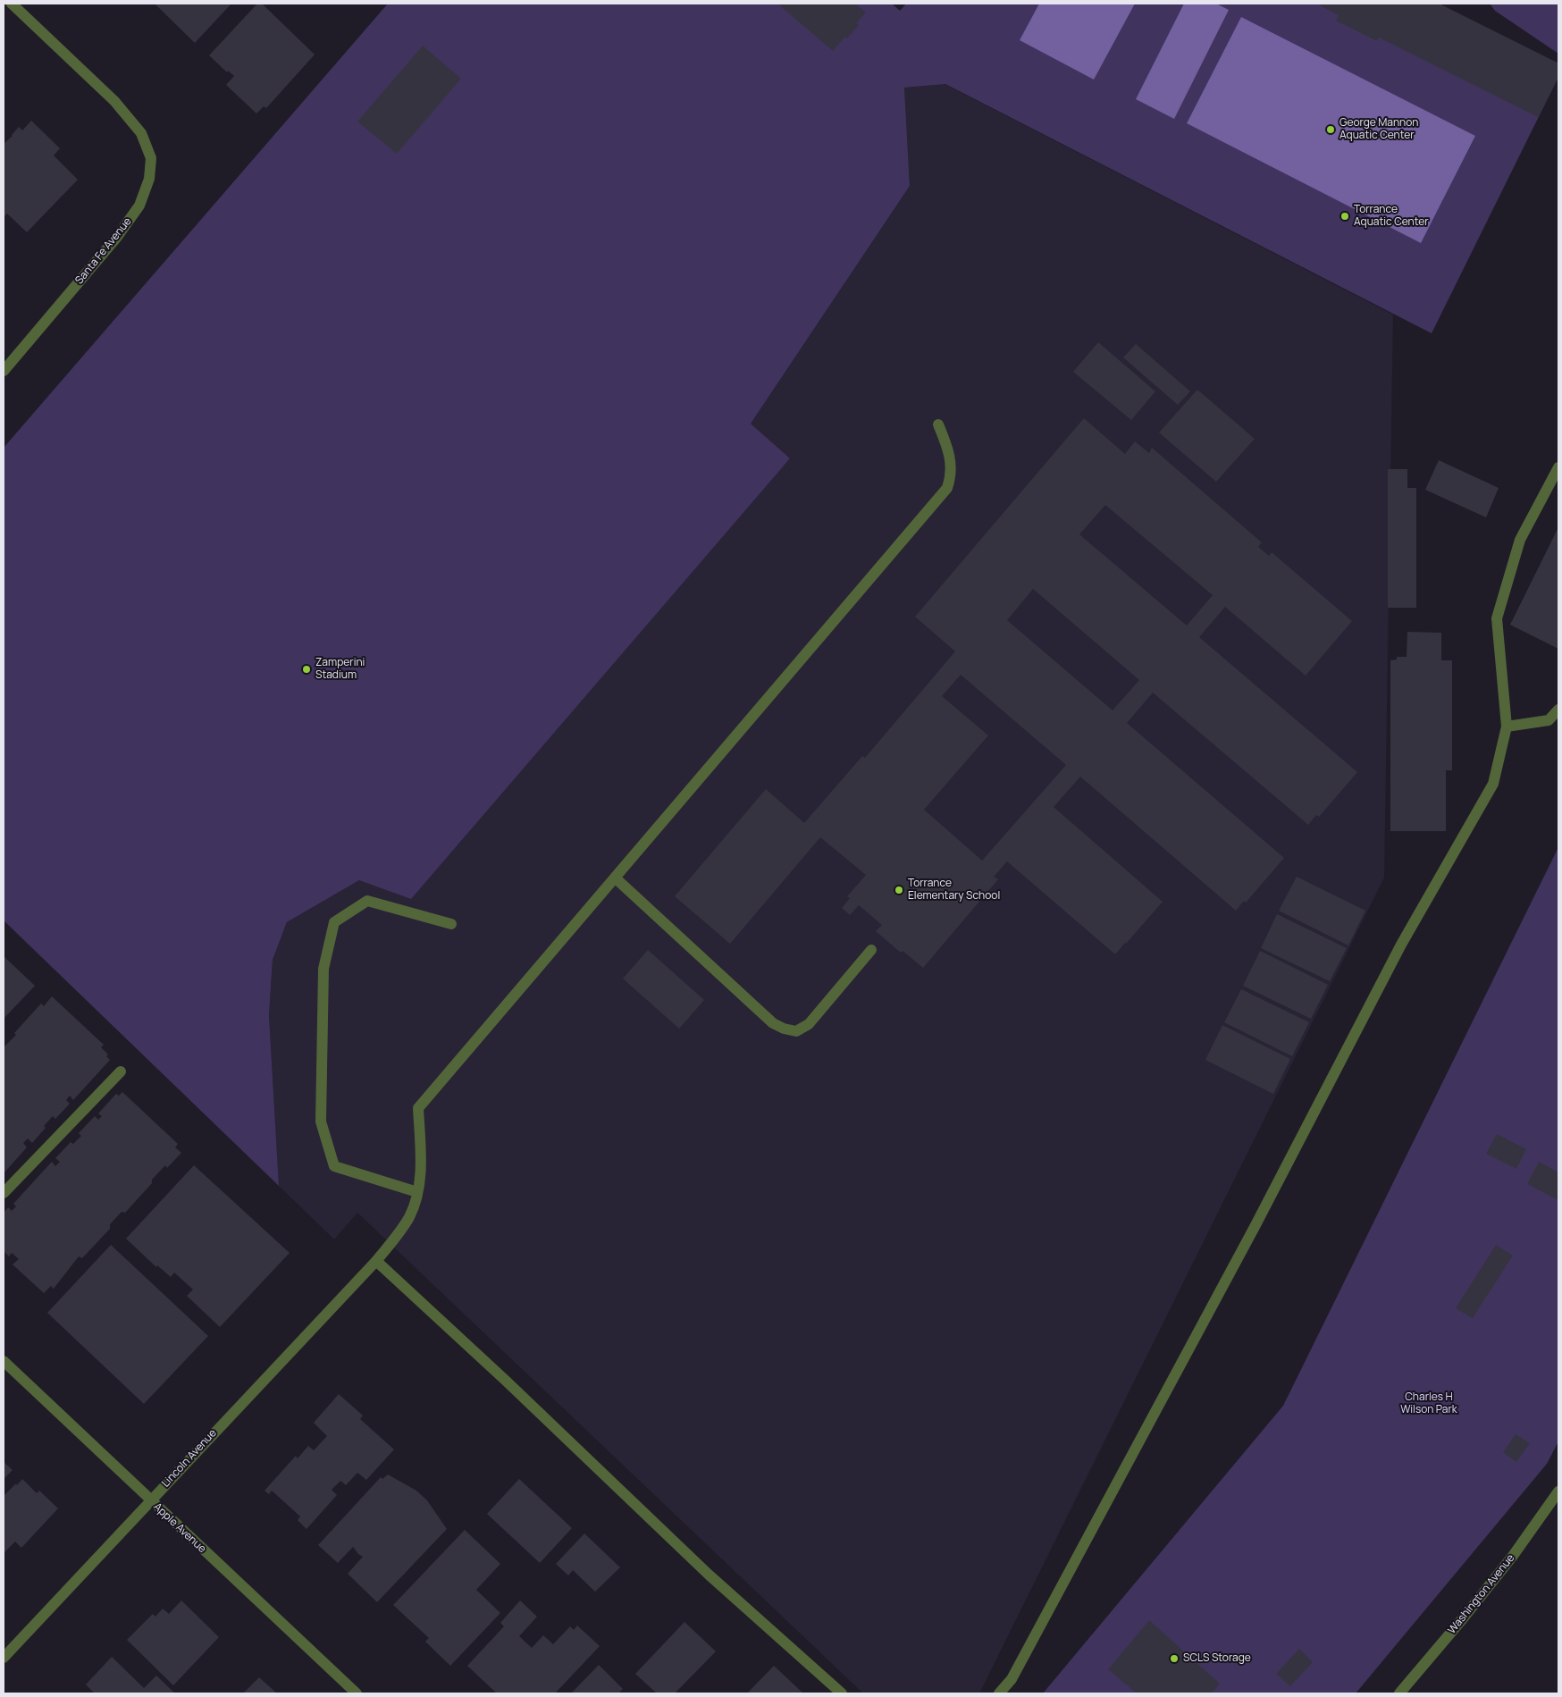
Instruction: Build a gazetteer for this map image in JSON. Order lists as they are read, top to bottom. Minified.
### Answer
{"streets":{"street":["Santa Fe Avenue","Lincoln Avenue","Apple Avenue","Washington Avenue"]},"crossings":[["Lincoln Avenue","Apple Avenue"]],"parks":["Charles H Wilson Park"],"places":["George Mannon Aquatic Center","Torrance Aquatic Center","Zamperini Stadium","Torrance Elementary School","SCLS Storage"]}
